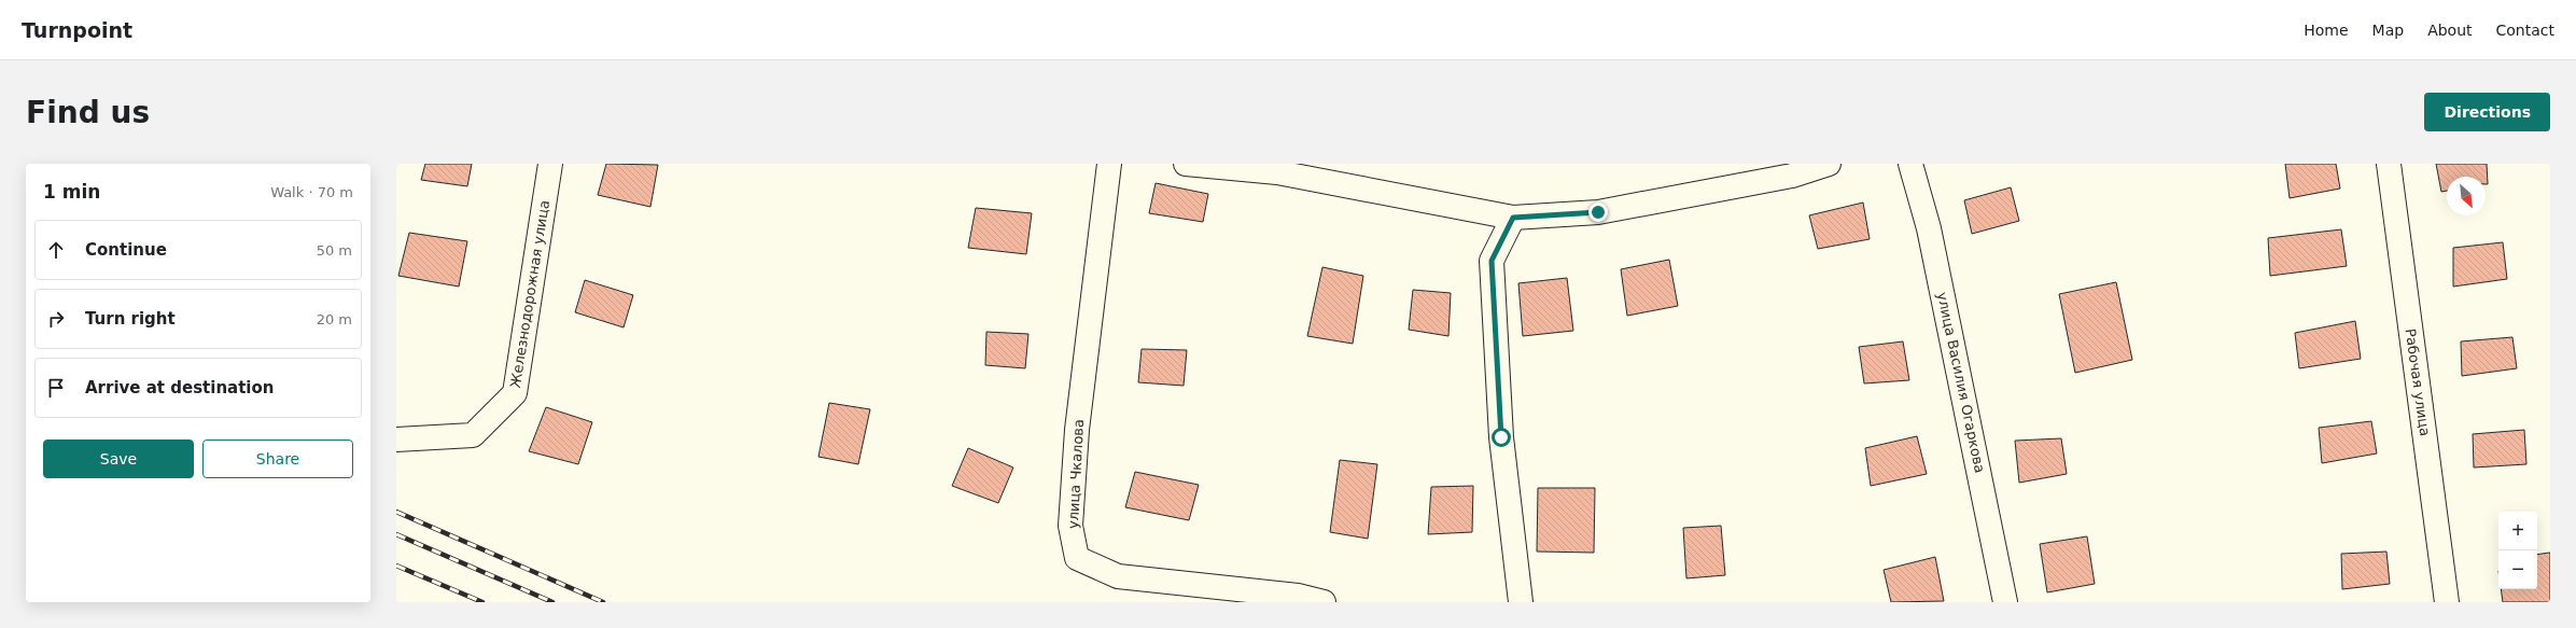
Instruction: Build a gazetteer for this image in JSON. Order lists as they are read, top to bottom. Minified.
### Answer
{"streets":{"street":["Железнодорожная улица","улица Василия Огаркова","Рабочая улица","улица Чкалова"]},"north":"bottom right","page":{"header":"Turnpoint","nav":["Home","Map","About","Contact"],"buttons":["Directions",["Save","Share"]],"title":"Find us","heading":["1 min","Walk · 70 m"],"list":[["Continue","50 m"],["Turn right","20 m"],"Arrive at destination"],"map_buttons":["+","−"]}}
